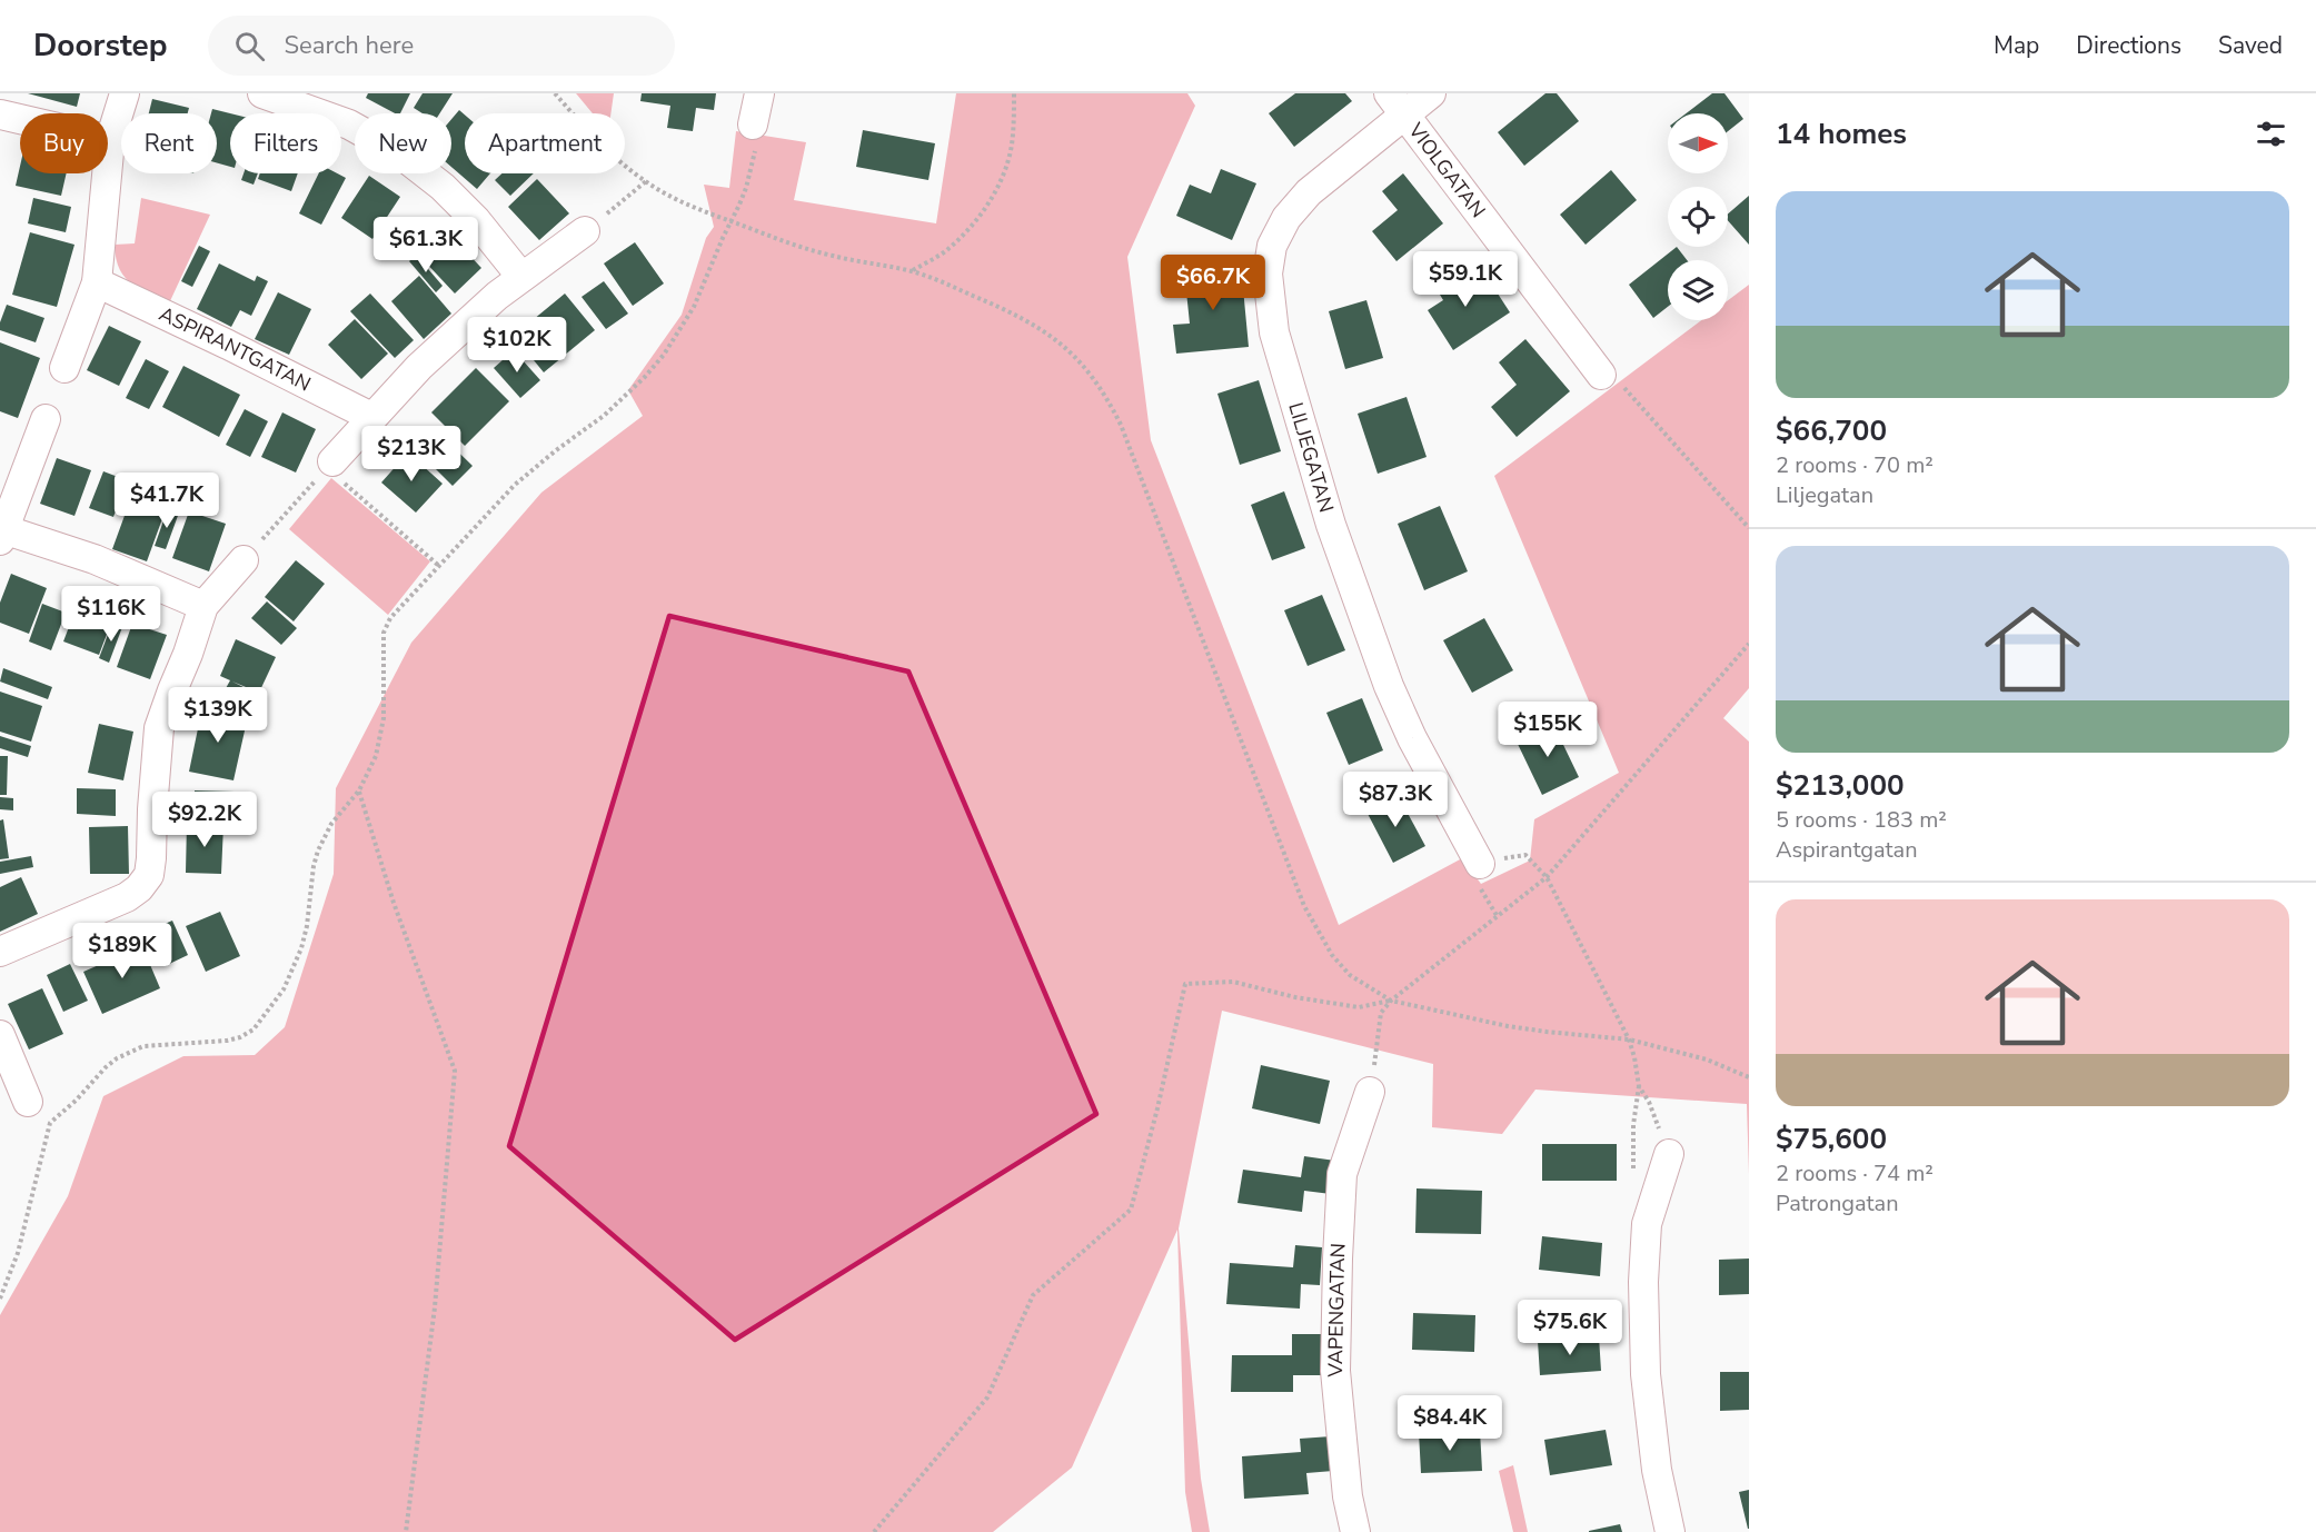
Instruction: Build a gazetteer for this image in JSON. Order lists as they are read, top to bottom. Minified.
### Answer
{"streets":{"street":["VIOLGATAN","ASPIRANTGATAN","LILJEGATAN","VAPENGATAN"]},"crossings":[["VIOLGATAN","LILJEGATAN"]],"north":"right","page":{"header":"Doorstep","search":"Search here","nav":["Map","Directions","Saved"],"heading":"14 homes","chip":["Buy","Rent","Filters","New","Apartment"],"list":[{"name":"$66,700","note":"2 rooms · 70 m² · Liljegatan"},{"name":"$213,000","note":"5 rooms · 183 m² · Aspirantgatan"},{"name":"$75,600","note":"2 rooms · 74 m² · Patrongatan"}],"price":["$61.3K","$59.1K","$66.7K","$102K","$213K","$41.7K","$116K","$139K","$155K","$87.3K","$92.2K","$189K","$75.6K","$84.4K"]}}
